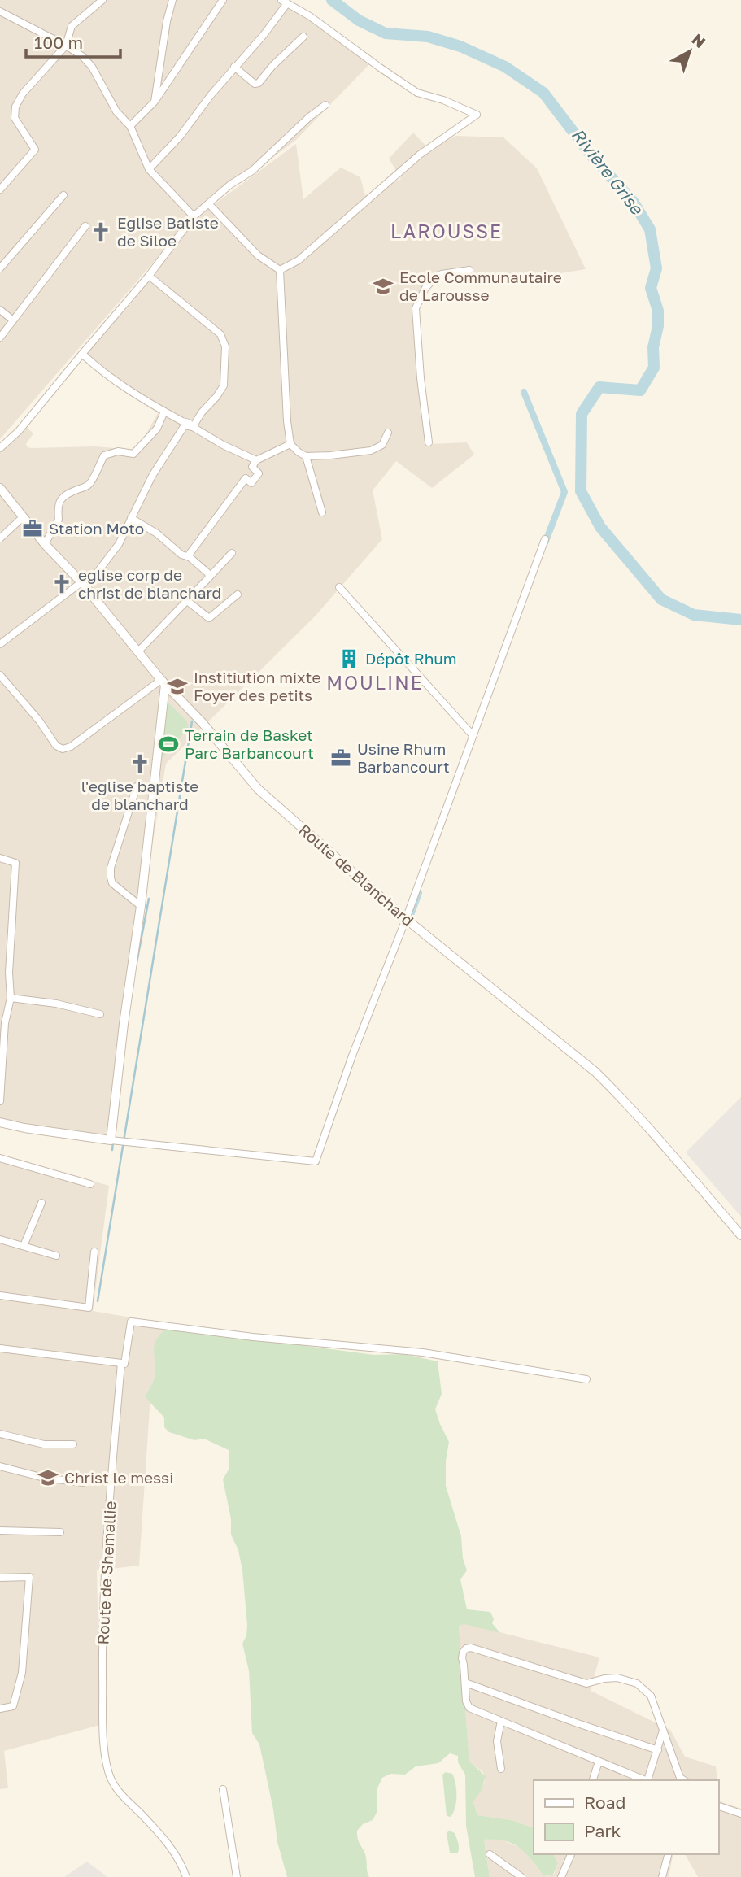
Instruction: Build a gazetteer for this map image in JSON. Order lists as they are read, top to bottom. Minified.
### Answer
{"streets":{"street":["Route de Blanchard","Route de Shemallie"]},"districts":["LAROUSSE","MOULINE"],"water":["Rivière Grise"],"places":{"church":["Eglise Batiste de Siloe","eglise corp de christ de blanchard","l'eglise baptiste de blanchard"],"school or university":["Ecole Communautaire de Larousse","Institiution mixte Foyer des petits","Christ le messi"],"office":["Station Moto","Usine Rhum Barbancourt"],"building":["Dépôt Rhum"],"sports":["Terrain de Basket Parc Barbancourt"]},"legend":["Road","Park"],"scale_bar":"100 m","north":"top right"}
